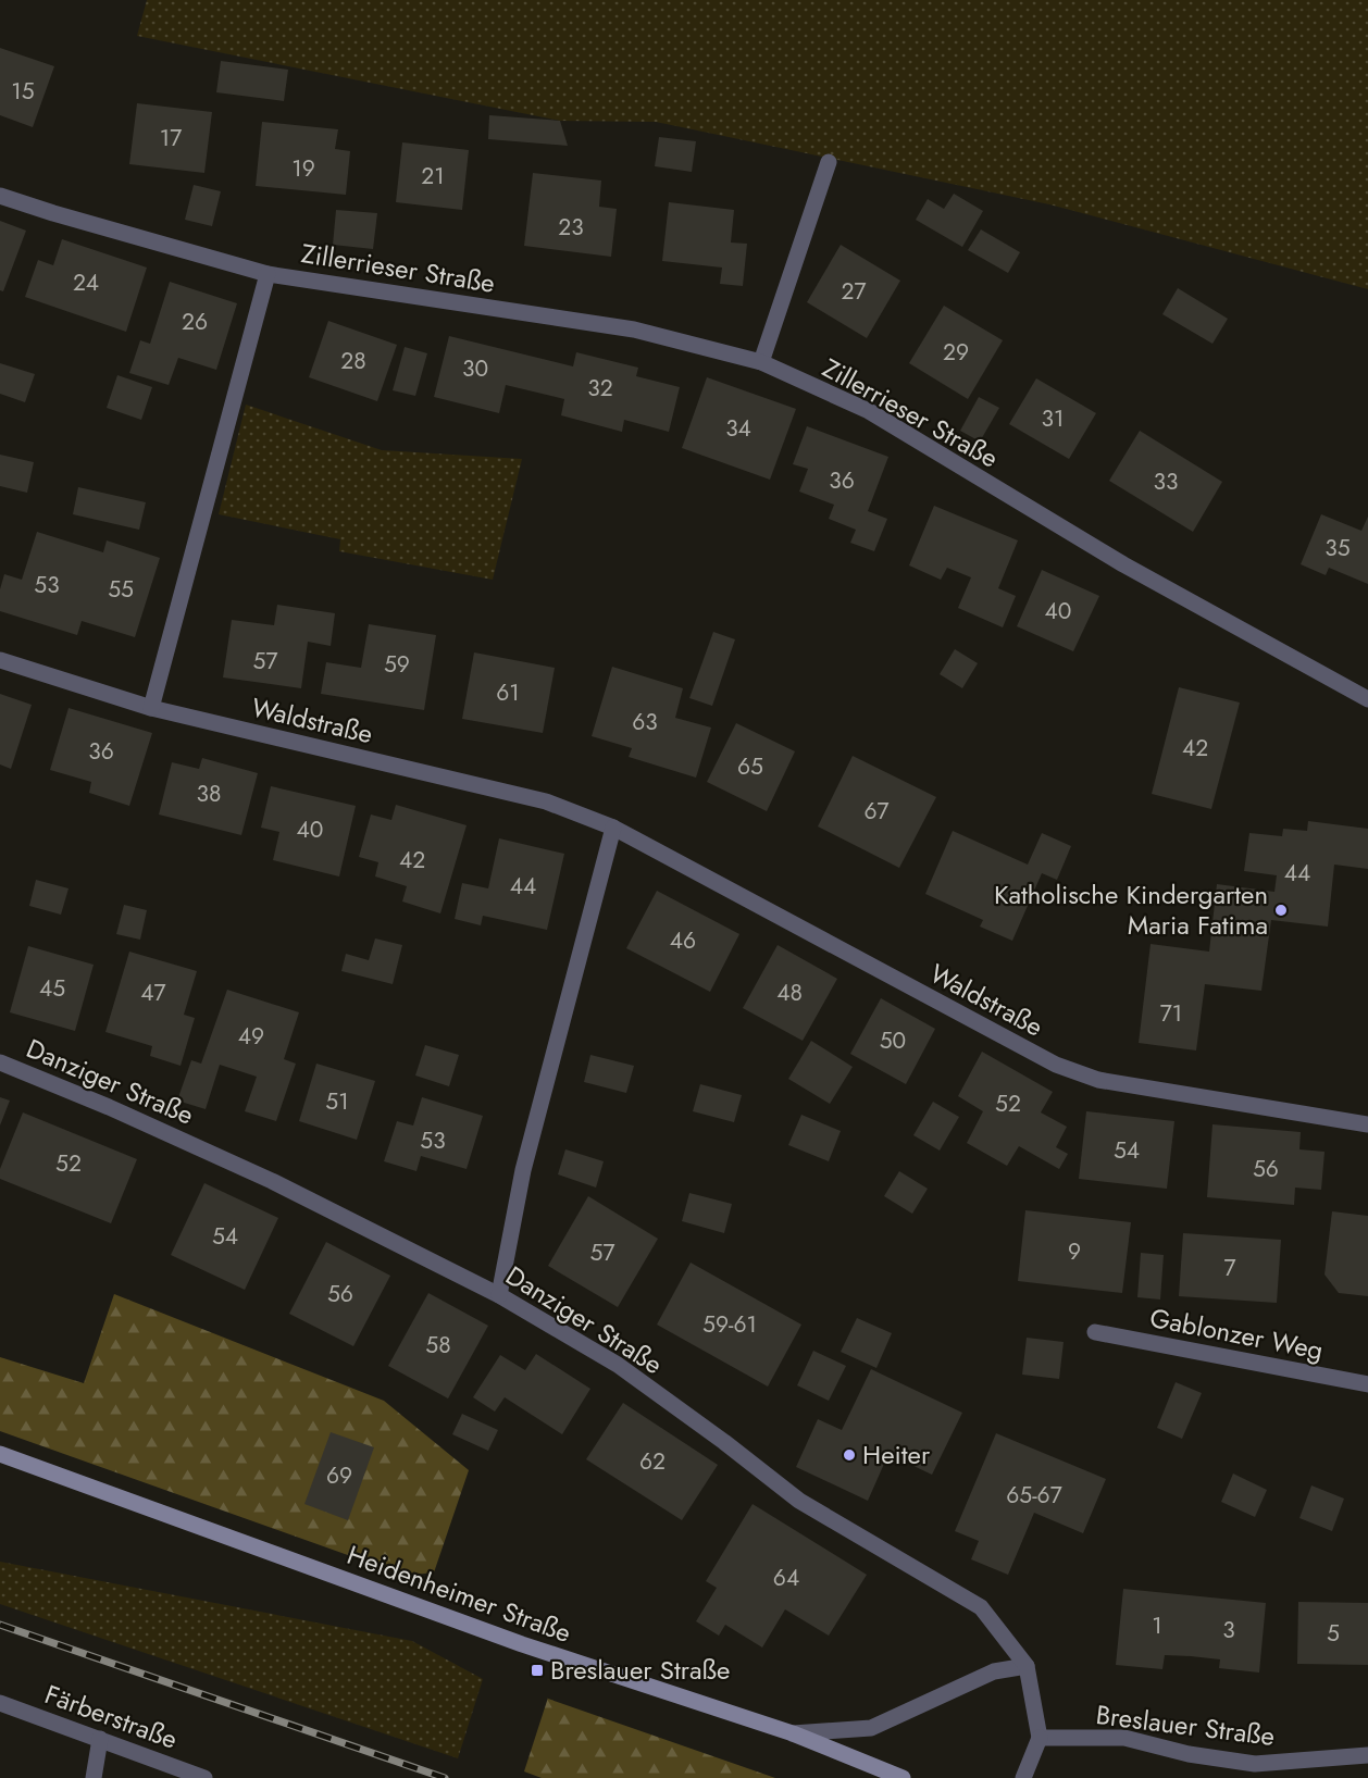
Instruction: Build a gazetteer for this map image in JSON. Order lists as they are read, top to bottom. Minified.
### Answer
{"streets":{"street":["Zillerrieser Straße","Waldstraße","Danziger Straße","Gablonzer Weg","Heidenheimer Straße","Färberstraße","Breslauer Straße"]},"crossings":[["Zillerrieser Straße","Waldstraße"],["Danziger Straße","Breslauer Straße"]],"places":{"other":["Katholische Kindergarten Maria Fatima","Heiter"],"transit":["Breslauer Straße"]},"house_numbers":["15","17","19","21","23","24","27","26","29","28","30","32","31","34","36","33","35","53","55","40","57","59","61","63","42","36","65","38","67","40","42","44","44","46","45","47","48","71","49","50","51","52","53","54","52","56","54","9","57","7","56","59-61","58","62","69","65-67","64","1","3","5"]}
